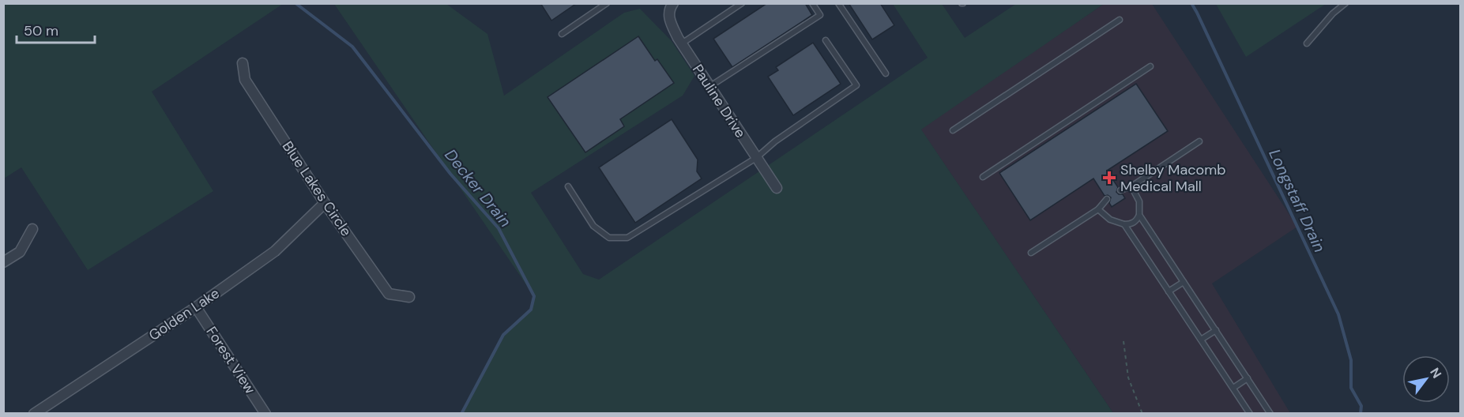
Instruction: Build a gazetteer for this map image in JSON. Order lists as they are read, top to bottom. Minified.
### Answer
{"streets":{"street":["Pauline Drive","Blue Lakes Circle","Golden Lake","Forest View"]},"crossings":[["Blue Lakes Circle","Golden Lake"],["Golden Lake","Forest View"]],"water":["Decker Drain","Longstaff Drain"],"places":{"health":["Shelby Macomb Medical Mall"]},"scale_bar":"50 m","north":"top right"}
